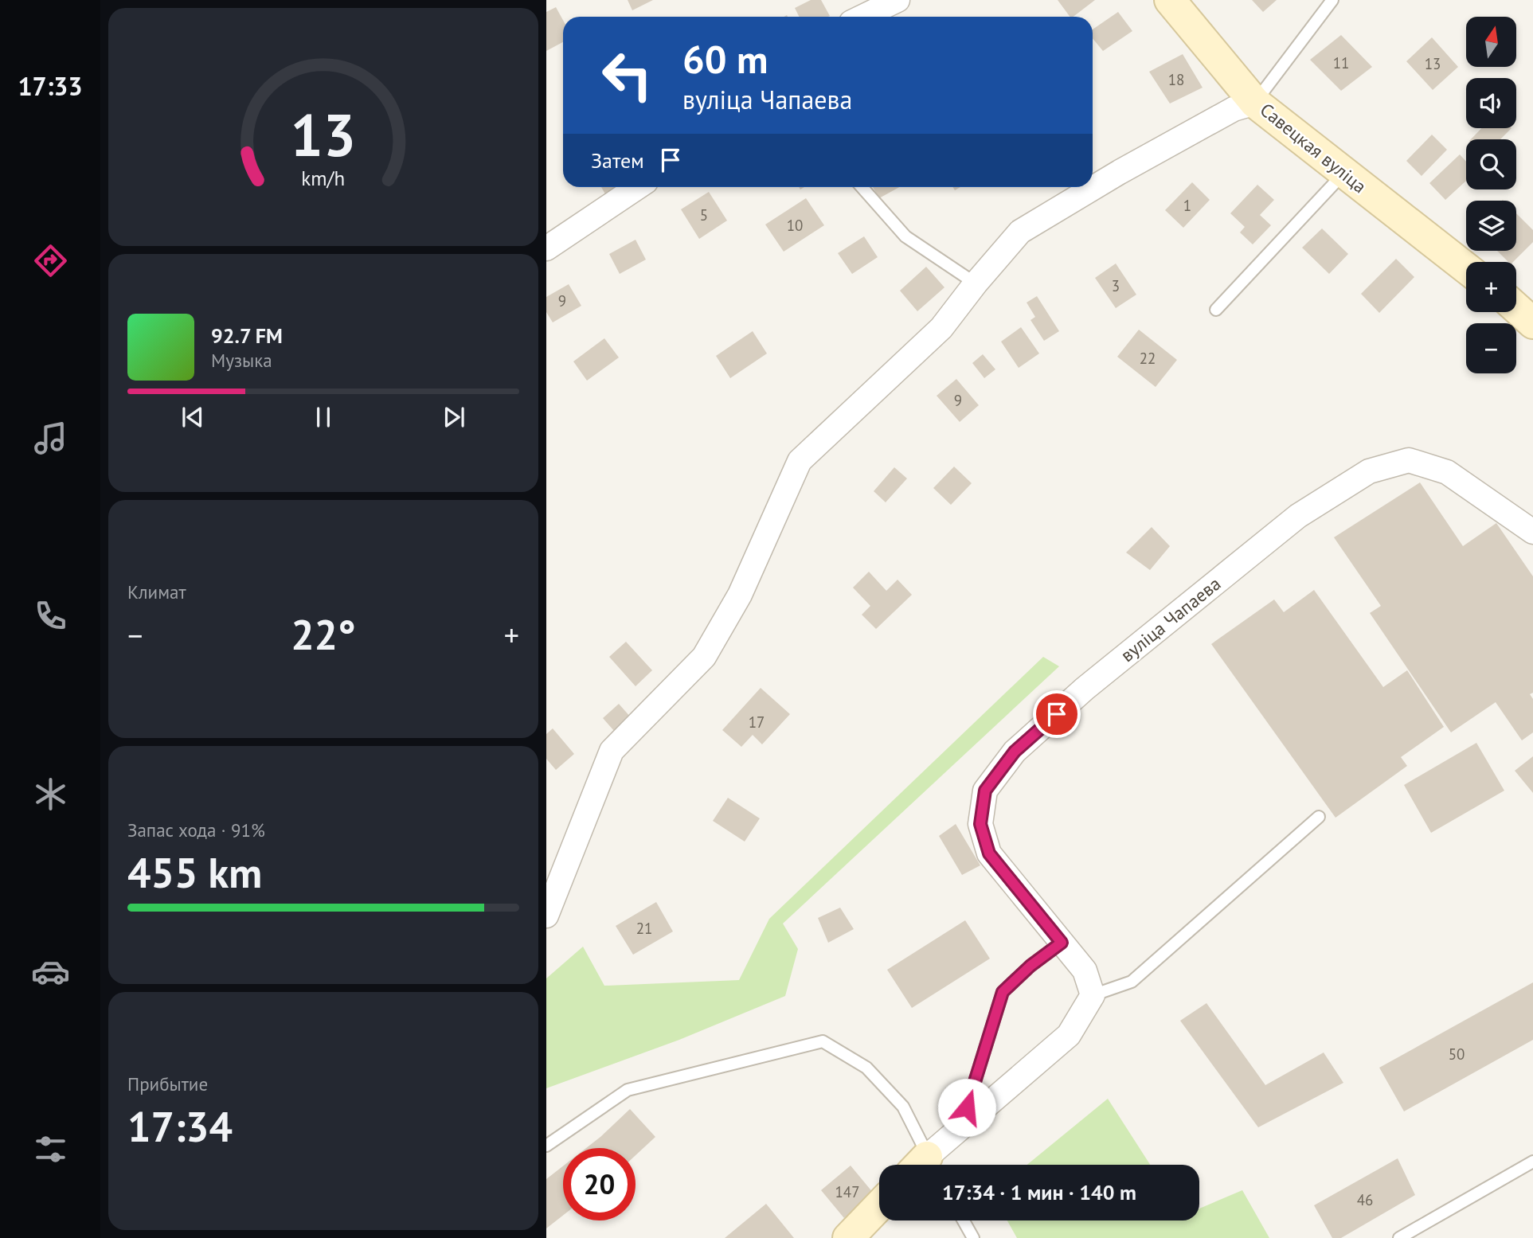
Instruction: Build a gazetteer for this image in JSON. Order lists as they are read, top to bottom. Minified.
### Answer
{"streets":{"street":["Савецкая вуліца","вуліца Чапаева"]},"house_numbers":["11","13","18","1","5","10","3","9","22","9","17","21","50","147","46"],"north":"top","page":{"tabs":"17:33","map_buttons":["+","−"],"turn":["60 m","вуліца Чапаева"],"then":"Затем","song":["92.7 FM","Музыка"],"tile":["Климат",["Запас хода · 91%","455 km"],["Прибытие","17:34"]],"heat":["−","22°","+"],"limit":"20","trip":"17:34 · 1 мин · 140 m","gauge":["13","km/h"]}}
